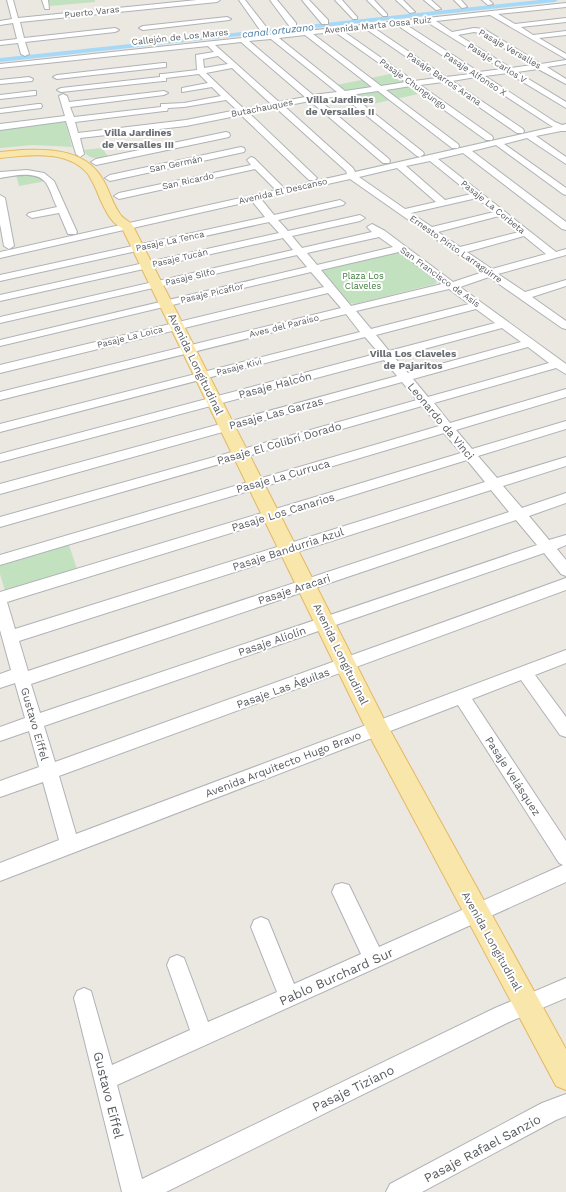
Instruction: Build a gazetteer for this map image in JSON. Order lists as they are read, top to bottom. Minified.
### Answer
{"streets":{"main road":["Avenida Longitudinal"],"street":["Puerto Varas","Avenida Marta Ossa Ruiz","Pasaje Versalles","Pasaje Carlos V","Pasaje Alfonso X","Pasaje Barros Arana","Pasaje Chungungo","Butachauques","San Germán","San Ricardo","Avenida El Descanso","Pasaje La Corbeta","Pasaje La Tenca","Ernesto Pinto Larraguirre","Pasaje Tucán","Pasaje Silfo","San Francisco de Asís","Pasaje Picaflor","Aves del Paraíso","Pasaje La Loica","Pasaje Kivi","Pasaje Halcón","Pasaje Las Garzas","Leonardo da Vinci","Pasaje El Colibrí Dorado","Pasaje La Curruca","Pasaje Los Canarios","Pasaje Bandurria Azul","Pasaje Aracari","Pasaje Aliolín","Pasaje Las Águilas","Gustavo Eiffel","Avenida Arquitecto Hugo Bravo","Pasaje Velásquez","Pablo Burchard Sur","Pasaje Tiziano","Pasaje Rafael Sanzio"]},"crossings":[["Avenida Marta Ossa Ruiz","Pasaje Carlos V"],["Avenida Marta Ossa Ruiz","Pasaje Alfonso X"],["Avenida Marta Ossa Ruiz","Pasaje Barros Arana"],["Avenida Marta Ossa Ruiz","Pasaje Chungungo"],["Avenida Marta Ossa Ruiz","Ernesto Pinto Larraguirre"],["Pasaje Versalles","Pasaje Carlos V"],["Pasaje Versalles","Butachauques"],["Pasaje Carlos V","Butachauques"],["Pasaje Alfonso X","Butachauques"],["Pasaje Alfonso X","Avenida El Descanso"],["Pasaje Barros Arana","Butachauques"],["Pasaje Barros Arana","Avenida El Descanso"],["Pasaje Chungungo","Butachauques"],["Pasaje Chungungo","Avenida El Descanso"],["Butachauques","Ernesto Pinto Larraguirre"],["Butachauques","San Francisco de Asís"],["San Germán","Avenida Longitudinal"],["San Ricardo","Avenida Longitudinal"],["Avenida El Descanso","Pasaje La Corbeta"],["Avenida El Descanso","Ernesto Pinto Larraguirre"],["Avenida El Descanso","San Francisco de Asís"],["Avenida El Descanso","Avenida Longitudinal"],["Avenida El Descanso","Leonardo da Vinci"],["Pasaje La Corbeta","Aves del Paraíso"],["Pasaje La Tenca","San Francisco de Asís"],["Pasaje La Tenca","Avenida Longitudinal"],["Pasaje La Tenca","Leonardo da Vinci"],["Ernesto Pinto Larraguirre","Aves del Paraíso"],["Pasaje Tucán","San Francisco de Asís"],["Pasaje Tucán","Avenida Longitudinal"],["Pasaje Tucán","Leonardo da Vinci"],["Pasaje Silfo","San Francisco de Asís"],["Pasaje Silfo","Avenida Longitudinal"],["Pasaje Silfo","Leonardo da Vinci"],["San Francisco de Asís","Pasaje Picaflor"],["San Francisco de Asís","Aves del Paraíso"],["San Francisco de Asís","Pasaje Kivi"],["San Francisco de Asís","Pasaje Halcón"],["San Francisco de Asís","Pasaje Las Garzas"],["San Francisco de Asís","Pasaje El Colibrí Dorado"],["Pasaje Picaflor","Avenida Longitudinal"],["Pasaje Picaflor","Leonardo da Vinci"],["Aves del Paraíso","Avenida Longitudinal"],["Aves del Paraíso","Leonardo da Vinci"],["Pasaje La Loica","Avenida Longitudinal"],["Pasaje La Loica","Leonardo da Vinci"],["Avenida Longitudinal","Pasaje Kivi"],["Avenida Longitudinal","Pasaje Halcón"],["Avenida Longitudinal","Pasaje Las Garzas"],["Avenida Longitudinal","Pasaje El Colibrí Dorado"],["Avenida Longitudinal","Pasaje La Curruca"],["Avenida Longitudinal","Pasaje Los Canarios"],["Avenida Longitudinal","Pasaje Bandurria Azul"],["Avenida Longitudinal","Pasaje Aracari"],["Avenida Longitudinal","Pasaje Aliolín"],["Avenida Longitudinal","Pasaje Las Águilas"],["Avenida Longitudinal","Avenida Arquitecto Hugo Bravo"],["Avenida Longitudinal","Pablo Burchard Sur"],["Avenida Longitudinal","Pasaje Tiziano"],["Pasaje Kivi","Leonardo da Vinci"],["Pasaje Halcón","Leonardo da Vinci"],["Pasaje Las Garzas","Leonardo da Vinci"],["Leonardo da Vinci","Pasaje El Colibrí Dorado"],["Leonardo da Vinci","Pasaje La Curruca"],["Leonardo da Vinci","Pasaje Los Canarios"],["Leonardo da Vinci","Pasaje Bandurria Azul"],["Leonardo da Vinci","Pasaje Aracari"],["Leonardo da Vinci","Pasaje Aliolín"],["Pasaje Bandurria Azul","Gustavo Eiffel"],["Pasaje Aracari","Gustavo Eiffel"],["Pasaje Aliolín","Gustavo Eiffel"],["Pasaje Las Águilas","Gustavo Eiffel"],["Gustavo Eiffel","Avenida Arquitecto Hugo Bravo"],["Gustavo Eiffel","Pablo Burchard Sur"],["Avenida Arquitecto Hugo Bravo","Pasaje Velásquez"]],"districts":["Villa Jardines de Versalles II","Villa Jardines de Versalles III","Villa Los Claveles de Pajaritos"],"water":["canal ortuzano"],"parks":["Plaza Los Claveles"]}
